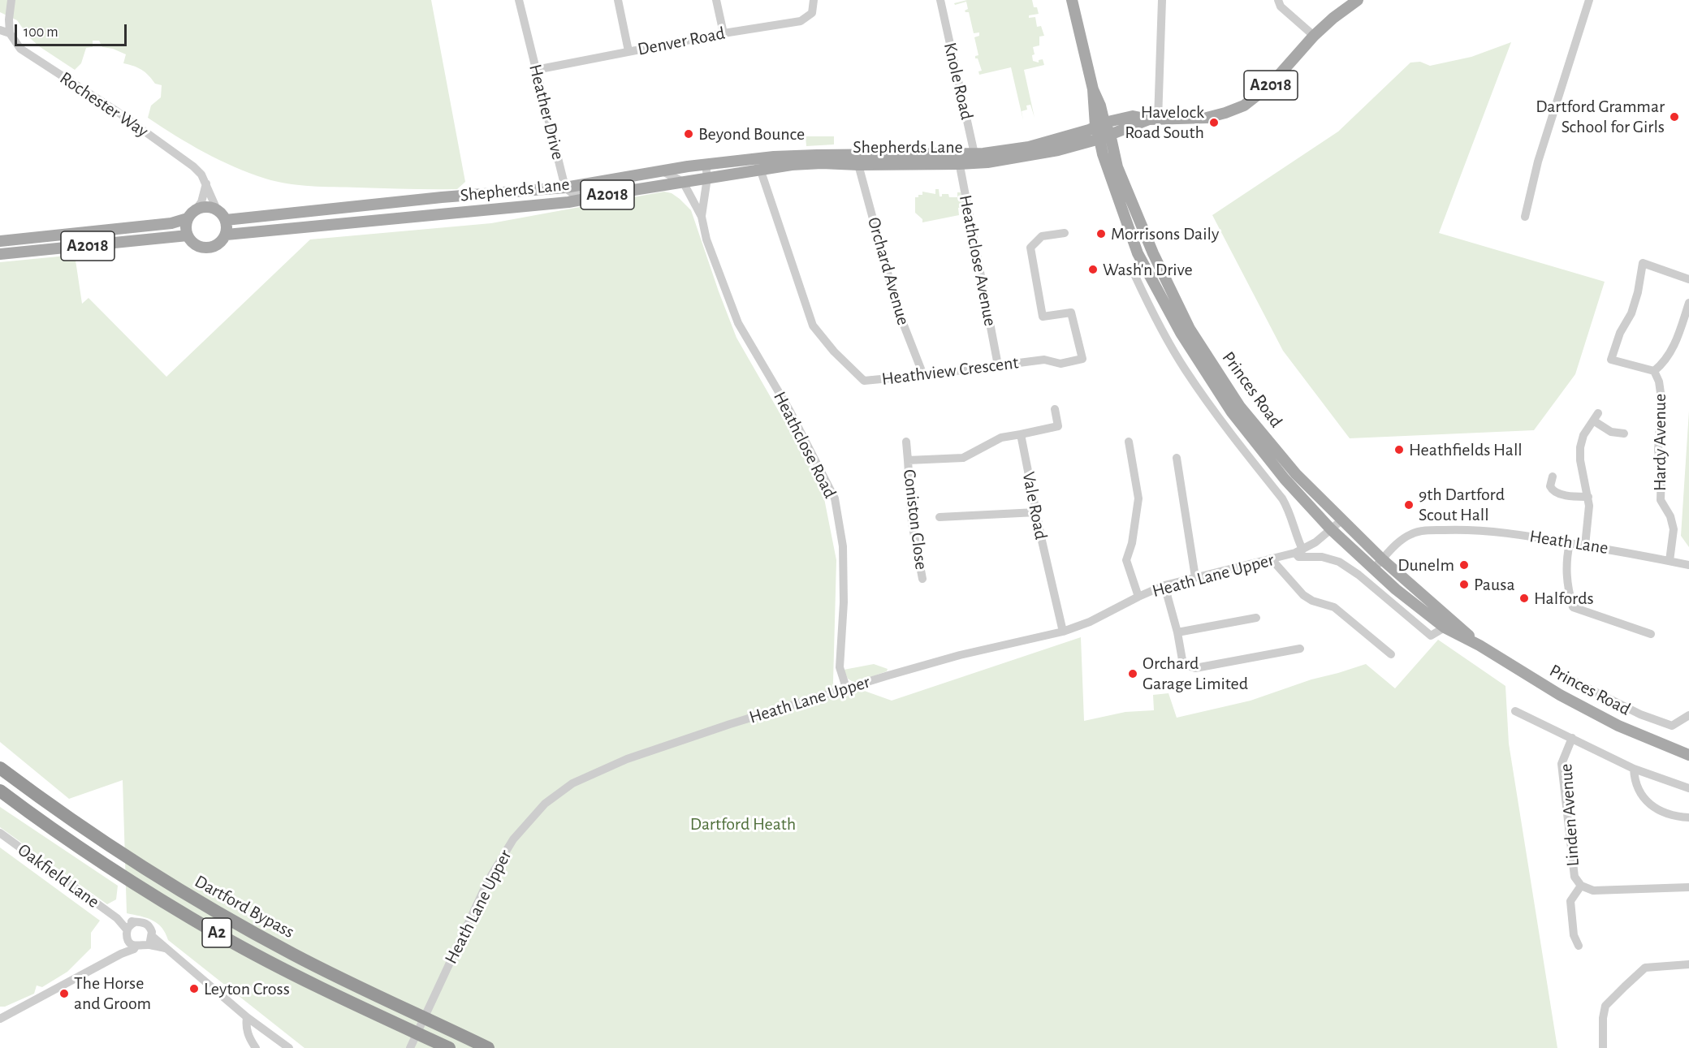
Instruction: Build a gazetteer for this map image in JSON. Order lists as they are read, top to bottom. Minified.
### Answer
{"streets":{"highway":["Dartford Bypass","A2"],"main road":["A2018","Shepherds Lane","Princes Road"],"street":["Denver Road","Knole Road","Rochester Way","Heather Drive","Heathclose Avenue","Orchard Avenue","Heathview Crescent","Hardy Avenue","Heathclose Road","Vale Road","Coniston Close","Heath Lane","Heath Lane Upper","Linden Avenue","Oakfield Lane"]},"crossings":[["Denver Road","Heather Drive"],["Knole Road","Shepherds Lane"],["A2018","Rochester Way"],["A2018","Shepherds Lane"],["Rochester Way","Shepherds Lane"],["Heather Drive","Shepherds Lane"],["Shepherds Lane","Heathclose Avenue"],["Shepherds Lane","Orchard Avenue"],["Shepherds Lane","Heathview Crescent"],["Shepherds Lane","Princes Road"],["Shepherds Lane","Heathclose Road"],["Heathclose Avenue","Heathview Crescent"],["Orchard Avenue","Heathview Crescent"],["Princes Road","Heath Lane"],["Princes Road","Heath Lane Upper"],["Hardy Avenue","Heath Lane"],["Heathclose Road","Heath Lane Upper"],["Vale Road","Coniston Close"],["Vale Road","Heath Lane Upper"]],"parks":["Dartford Heath"],"places":["Dartford Grammar School for Girls","Havelock Road South","Beyond Bounce","Morrisons Daily","Wash'n Drive","Heathfields Hall","9th Dartford Scout Hall","Dunelm","Pausa","Halfords","Orchard Garage Limited","Leyton Cross","The Horse and Groom"],"scale_bar":"100 m"}
